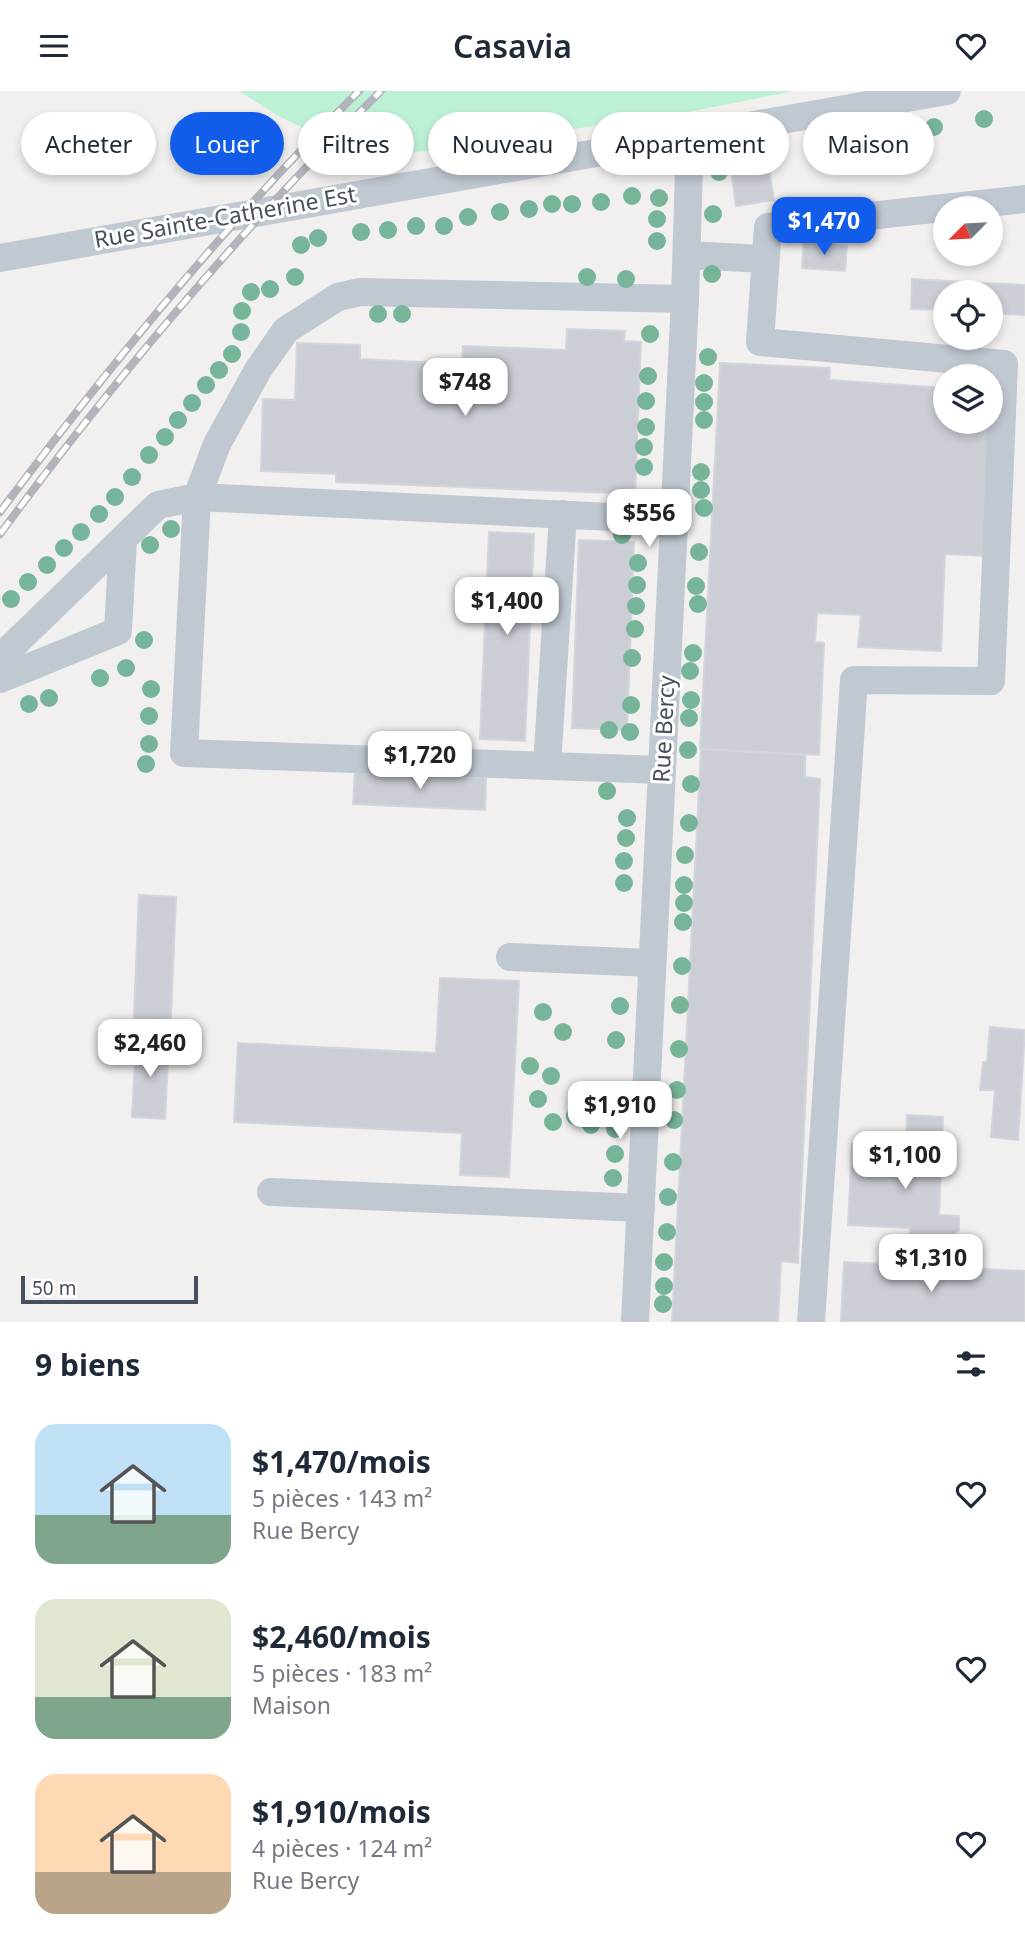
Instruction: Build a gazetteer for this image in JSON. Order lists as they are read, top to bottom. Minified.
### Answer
{"streets":{"street":["Rue Sainte-Catherine Est","Rue Bercy"]},"scale_bar":"50 m","north":"bottom left","page":{"header":"Casavia","chip":["Acheter","Louer","Filtres","Nouveau","Appartement","Maison"],"price":["$1,470","$748","$556","$1,400","$1,720","$2,460","$1,910","$1,100","$1,310"],"scale":"50 m","heading":"9 biens","list":[{"name":"$1,470/mois","note":"5 pièces · 143 m² · Rue Bercy"},{"name":"$2,460/mois","note":"5 pièces · 183 m² · Maison"},{"name":"$1,910/mois","note":"4 pièces · 124 m² · Rue Bercy"}]}}
